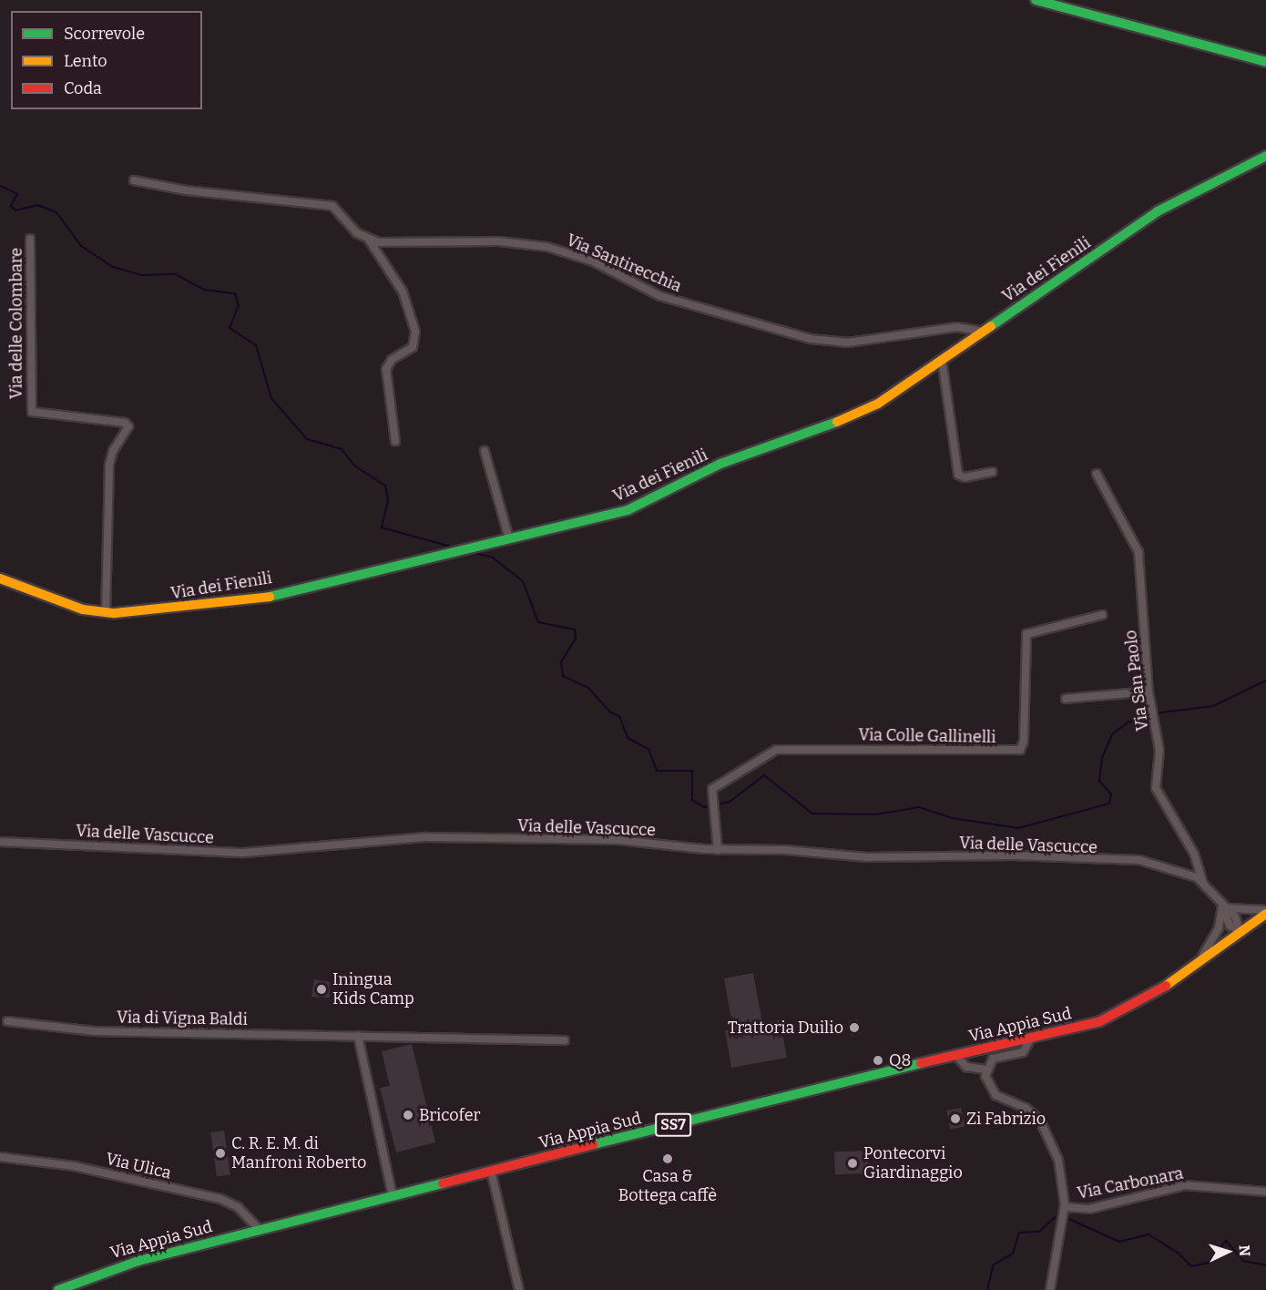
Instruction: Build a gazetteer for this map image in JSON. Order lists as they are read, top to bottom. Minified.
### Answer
{"streets":{"main road":["Via dei Fienili","Via Appia Sud","SS7"],"street":["Via Santirecchia","Via delle Colombare","Via San Paolo","Via Colle Gallinelli","Via delle Vascucce","Via di Vigna Baldi","Via Ulica","Via Carbonara"]},"crossings":[["Via Santirecchia","Via dei Fienili"],["Via dei Fienili","Via delle Colombare"],["Via San Paolo","Via delle Vascucce"],["Via Colle Gallinelli","Via delle Vascucce"],["Via delle Vascucce","Via Appia Sud"],["Via Appia Sud","Via Ulica"]],"places":["Iningua Kids Camp","Trattoria Duilio","Q8","Bricofer","Zi Fabrizio","C. R. E. M. di Manfroni Roberto","Casa & Bottega caffè","Pontecorvi Giardinaggio"],"legend":["Scorrevole","Lento","Coda"],"north":"right"}
